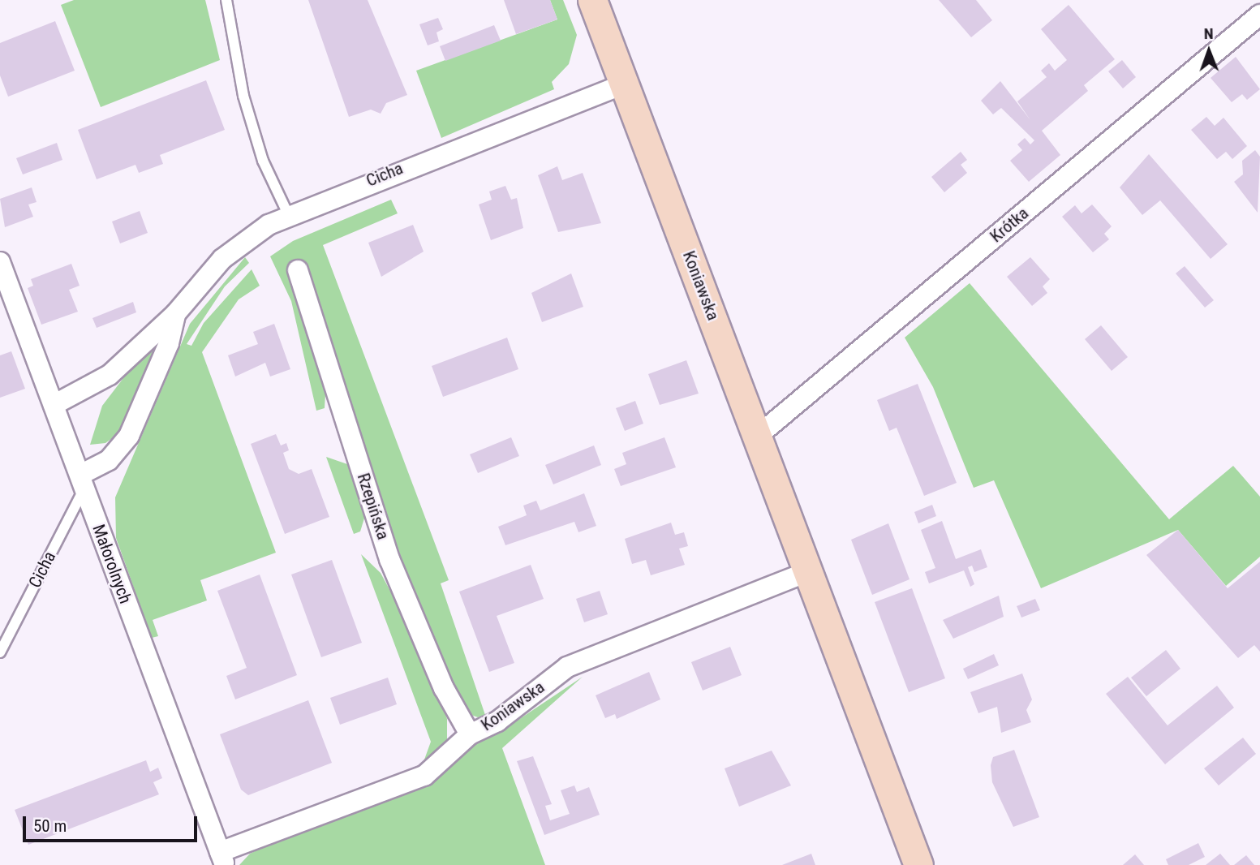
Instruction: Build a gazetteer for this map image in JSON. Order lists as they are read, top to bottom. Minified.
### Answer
{"streets":{"main road":["Koniawska"],"street":["Cicha","Krótka","Rzepińska","Małorolnych"]},"crossings":[["Cicha","Koniawska"],["Cicha","Małorolnych"],["Krótka","Koniawska"],["Koniawska","Rzepińska"],["Koniawska","Małorolnych"]],"scale_bar":"50 m","north":"top"}
